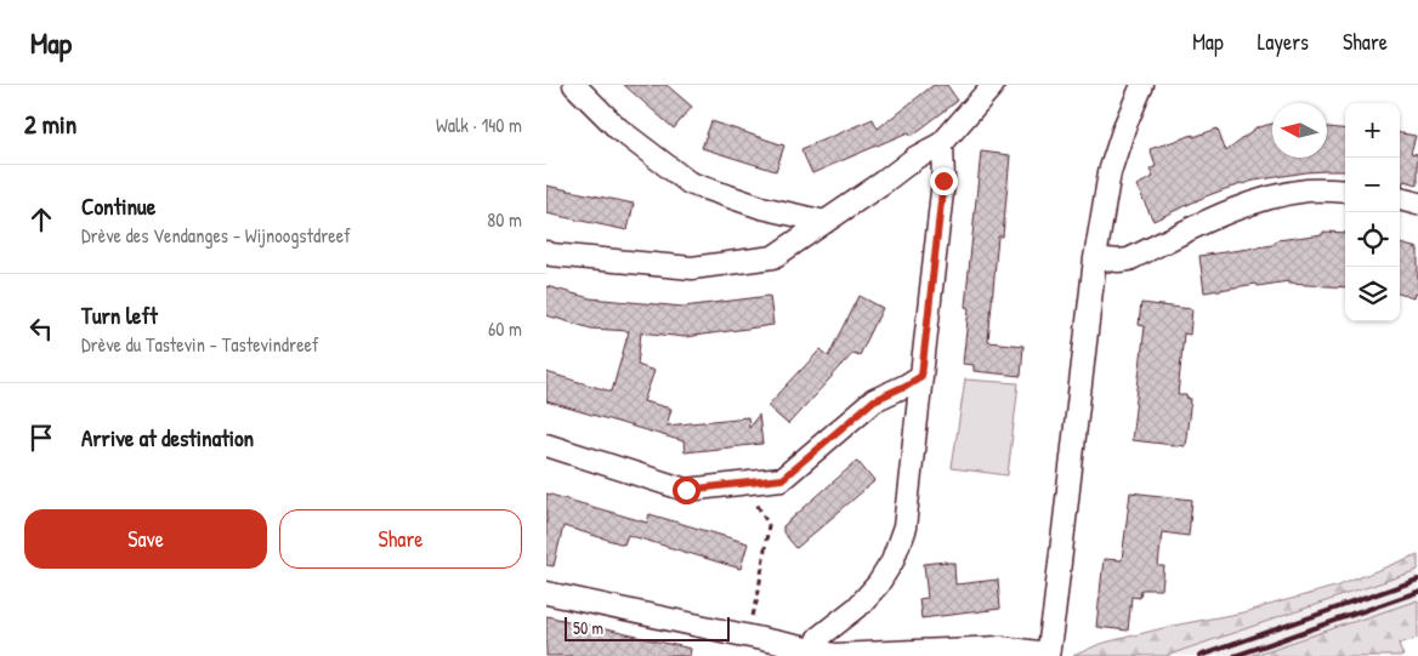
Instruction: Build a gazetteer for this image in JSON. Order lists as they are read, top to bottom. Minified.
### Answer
{"scale_bar":"50 m","north":"left","page":{"header":"Map","nav":["Map","Layers","Share"],"heading":["2 min","Walk · 140 m"],"map_buttons":["+","−"],"list":[["Continue","Drève des Vendanges - Wijnoogstdreef","80 m"],["Turn left","Drève du Tastevin - Tastevindreef","60 m"],"Arrive at destination"],"buttons":["Save","Share"],"scale":"50 m"}}
